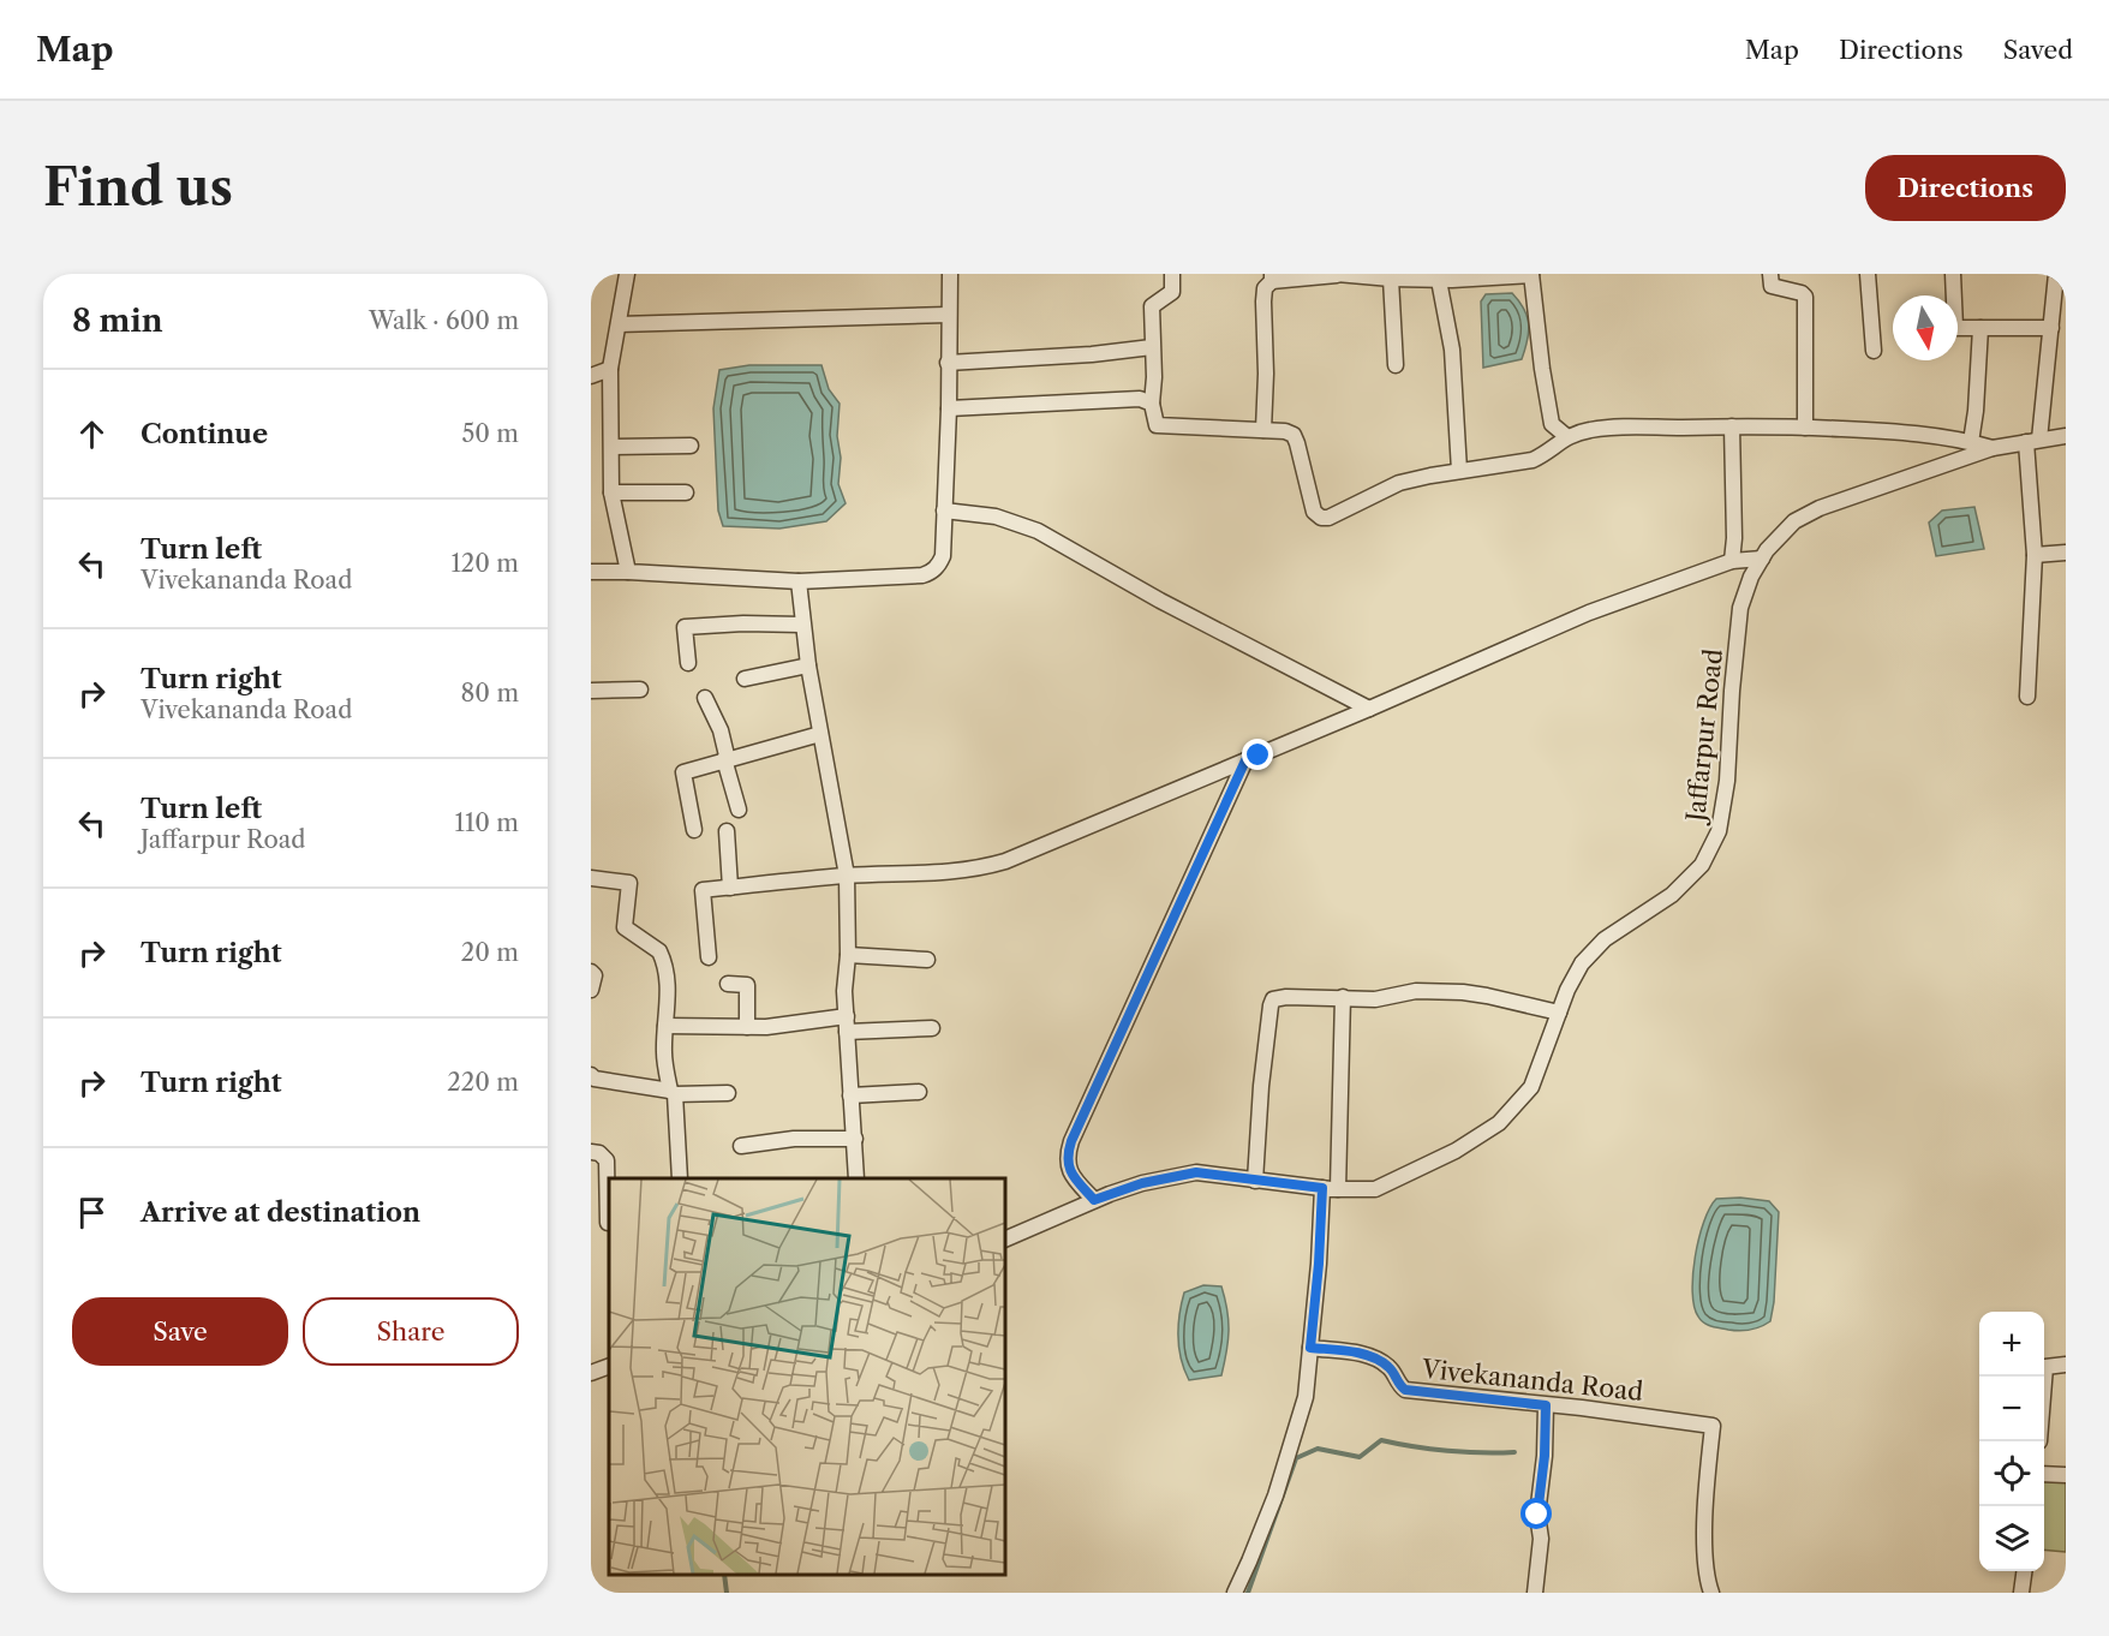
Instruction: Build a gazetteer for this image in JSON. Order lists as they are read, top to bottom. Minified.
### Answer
{"streets":{"street":["Jaffarpur Road","Vivekananda Road"]},"north":"bottom","page":{"header":"Map","nav":["Map","Directions","Saved"],"buttons":["Directions",["Save","Share"]],"title":"Find us","heading":["8 min","Walk · 600 m"],"list":[["Continue","50 m"],["Turn left","Vivekananda Road","120 m"],["Turn right","Vivekananda Road","80 m"],["Turn left","Jaffarpur Road","110 m"],["Turn right","20 m"],["Turn right","220 m"],"Arrive at destination"],"map_buttons":["+","−"]}}
